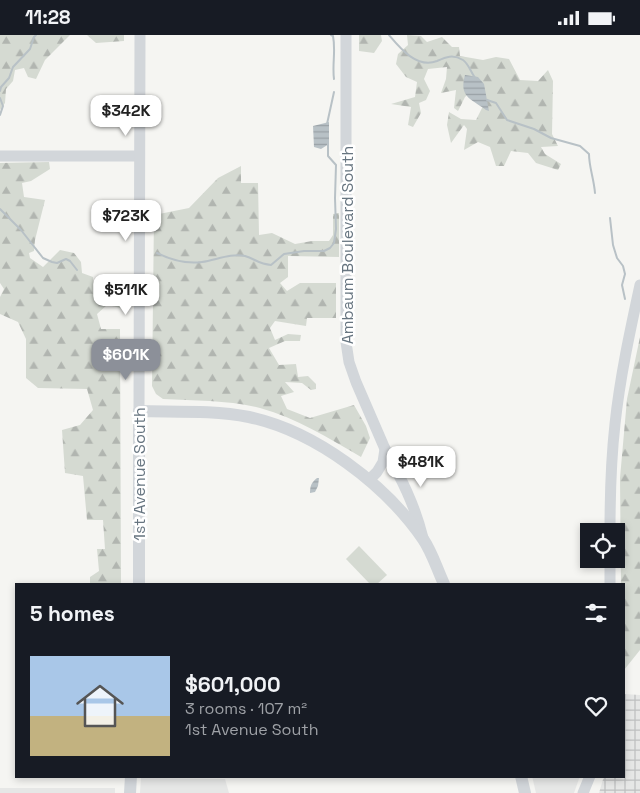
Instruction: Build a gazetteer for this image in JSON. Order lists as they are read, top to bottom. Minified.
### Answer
{"streets":{"main road":["Ambaum Boulevard South","1st Avenue South"]},"page":{"status":"11:28","price":["$342K","$723K","$511K","$601K","$481K"],"heading":"5 homes","list":[{"name":"$601,000","note":"3 rooms · 107 m² · 1st Avenue South"}]}}
